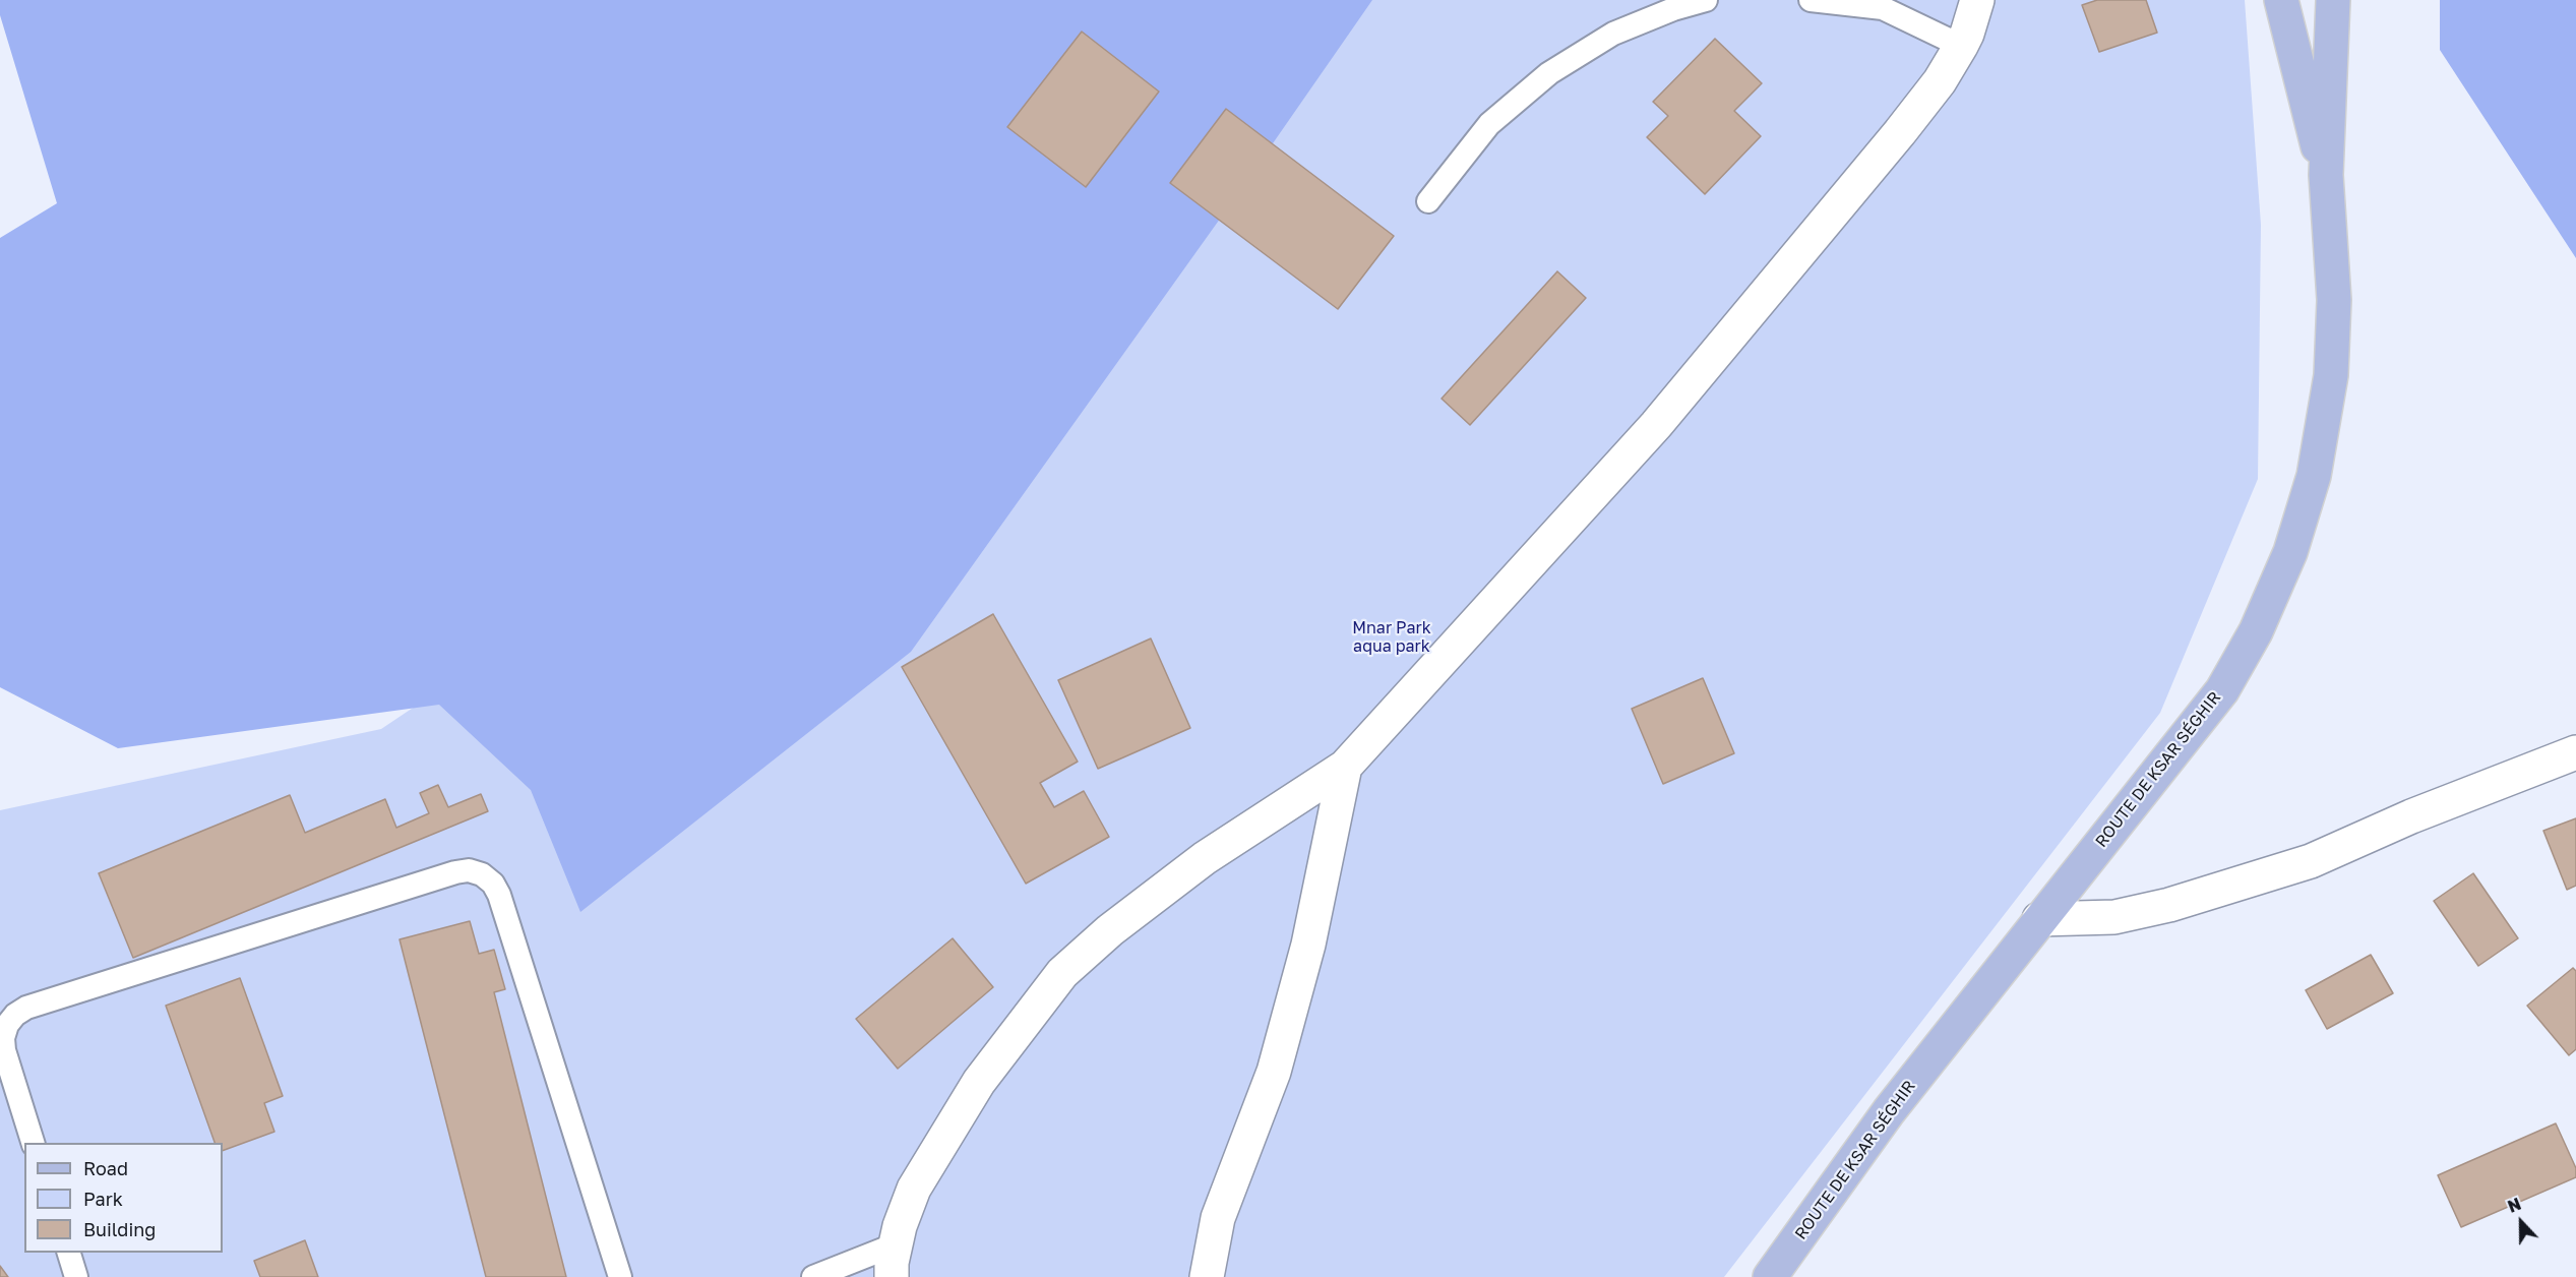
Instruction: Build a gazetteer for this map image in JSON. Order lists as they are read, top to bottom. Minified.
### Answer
{"streets":{"main road":["ROUTE DE KSAR SÉGHIR"]},"parks":["Mnar Park aqua park"],"legend":["Road","Park","Building"],"north":"top"}
